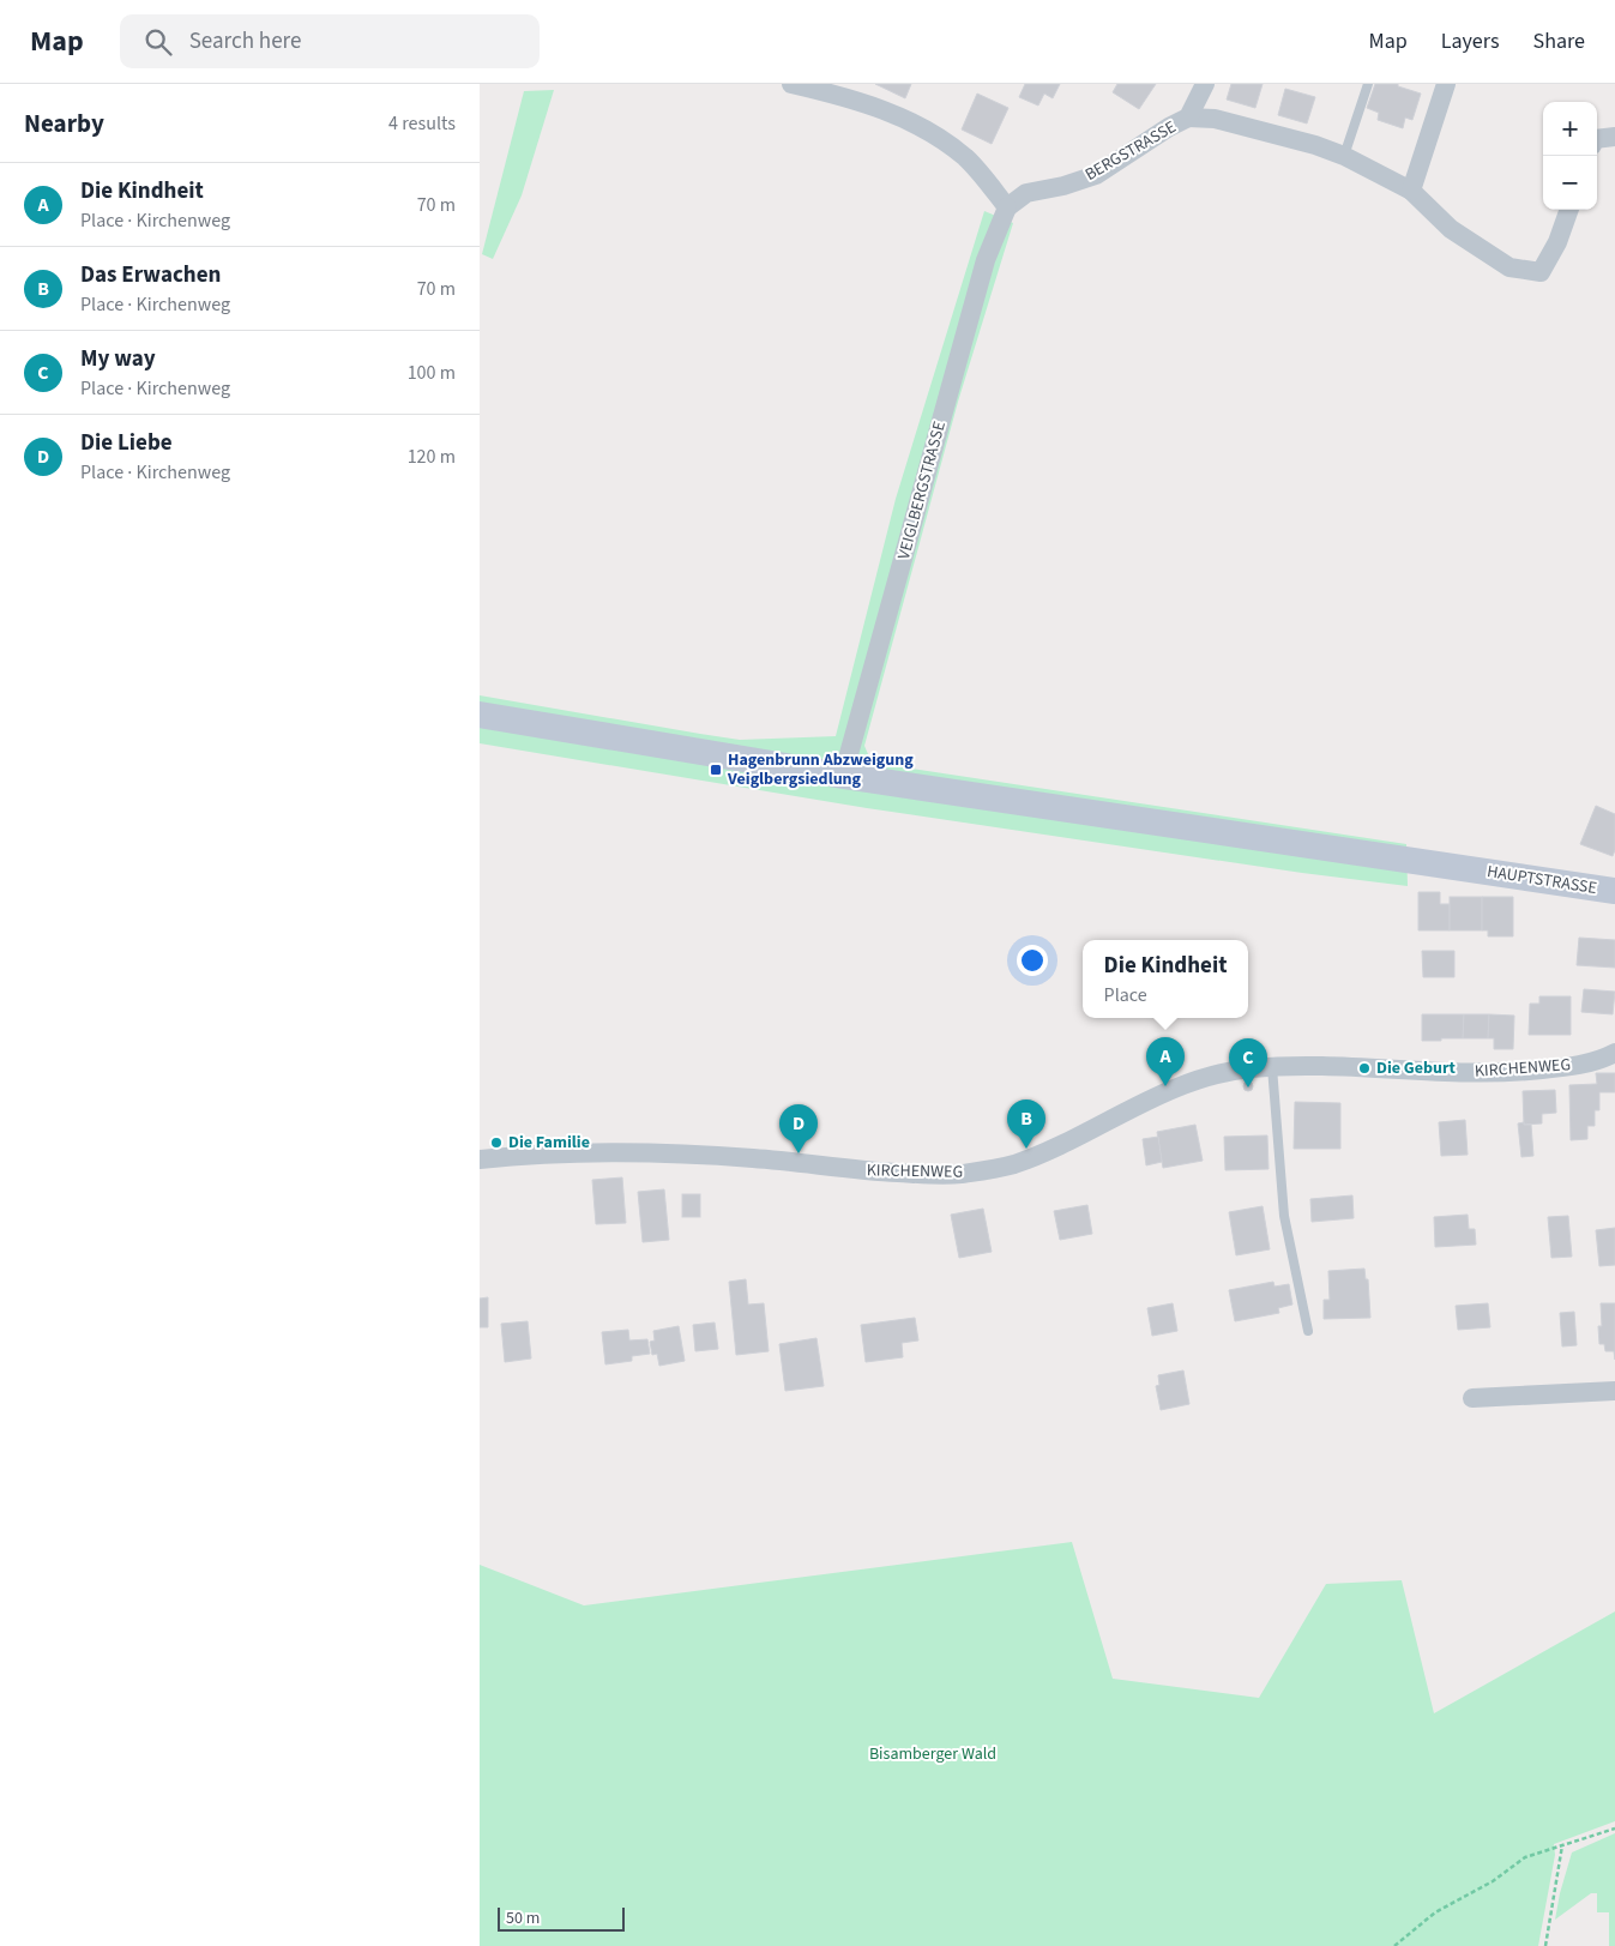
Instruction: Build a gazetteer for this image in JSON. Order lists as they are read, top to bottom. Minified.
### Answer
{"streets":{"main road":["HAUPTSTRASSE"],"street":["BERGSTRASSE","VEIGLBERGSTRASSE","KIRCHENWEG"]},"crossings":[["BERGSTRASSE","VEIGLBERGSTRASSE"],["VEIGLBERGSTRASSE","HAUPTSTRASSE"]],"parks":["Bisamberger Wald"],"places":{"transit":["Hagenbrunn Abzweigung Veiglbergsiedlung"],"other":["Die Geburt","Die Familie"]},"scale_bar":"50 m","page":{"header":"Map","search":"Search here","nav":["Map","Layers","Share"],"heading":["Nearby","4 results"],"map_buttons":["+","−"],"list":[{"mark":"A","name":"Die Kindheit","note":"Place · Kirchenweg","value":"70 m"},{"mark":"B","name":"Das Erwachen","note":"Place · Kirchenweg","value":"70 m"},{"mark":"C","name":"My way","note":"Place · Kirchenweg","value":"100 m"},{"mark":"D","name":"Die Liebe","note":"Place · Kirchenweg","value":"120 m"}],"popup":["Die Kindheit","Place"],"pins":["A","C","B","D"],"scale":"50 m"}}
